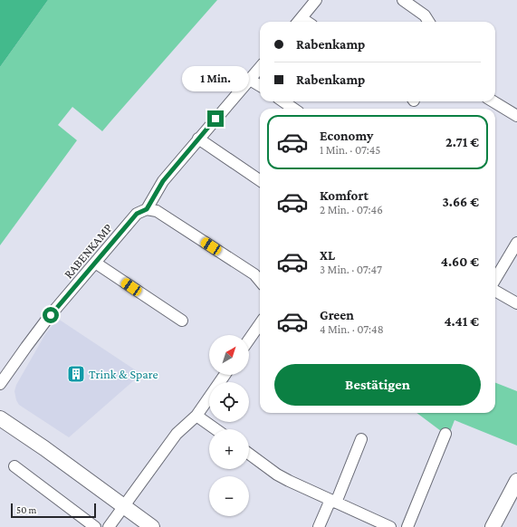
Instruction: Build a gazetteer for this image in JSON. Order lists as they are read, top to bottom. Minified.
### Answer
{"streets":{"street":["RABENKAMP"]},"places":{"building":["Trink & Spare"]},"scale_bar":"50 m","north":"top right","page":{"banner":["Rabenkamp","Rabenkamp"],"bubble":"1 Min.","list":[{"name":"Economy","note":"1 Min. · 07:45","value":"2.71 €"},{"name":"Komfort","note":"2 Min. · 07:46","value":"3.66 €"},{"name":"XL","note":"3 Min. · 07:47","value":"4.60 €"},{"name":"Green","note":"4 Min. · 07:48","value":"4.41 €"}],"map_buttons":["+","−"],"buttons":"Bestätigen","scale":"50 m"}}
